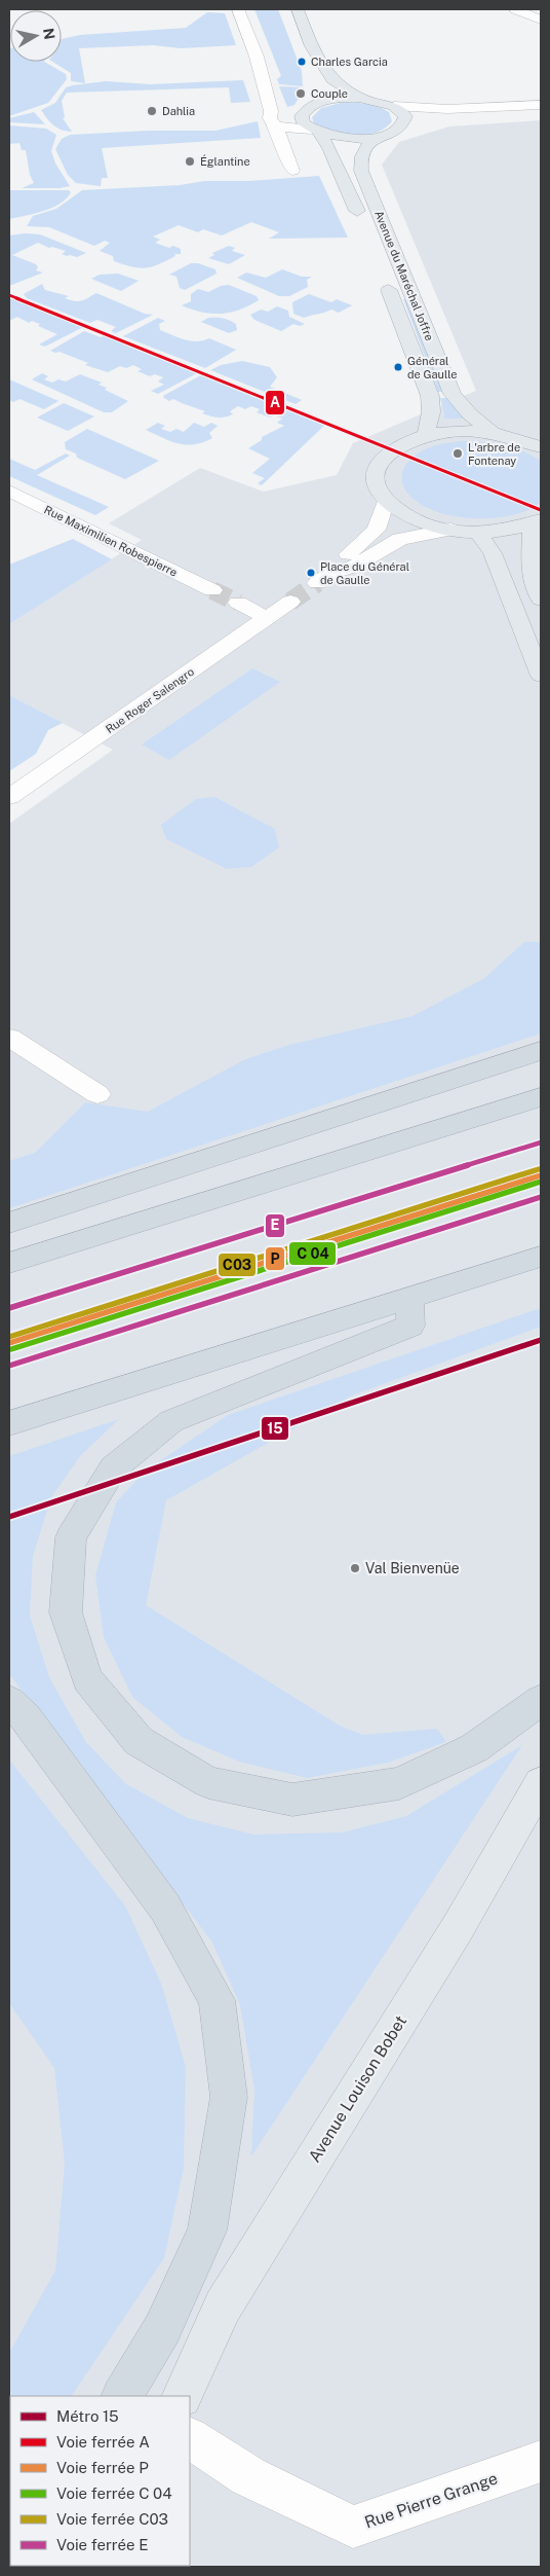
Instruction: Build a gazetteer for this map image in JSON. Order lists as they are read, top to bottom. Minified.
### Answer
{"streets":{"main road":["Avenue du Maréchal Joffre","Avenue Louison Bobet"],"street":["Rue Maximilien Robespierre","Rue Roger Salengro","Rue Pierre Grange"]},"places":["Charles Garcia","Couple","Dahlia","Églantine","Général de Gaulle","L'arbre de Fontenay","Place du Général de Gaulle","Val Bienvenüe"],"lines":["rail line A","rail line E","rail line C03","rail line P","metro line 15"],"legend":["Métro 15","Voie ferrée A","Voie ferrée P","Voie ferrée C 04","Voie ferrée C03","Voie ferrée E"],"north":"right"}
